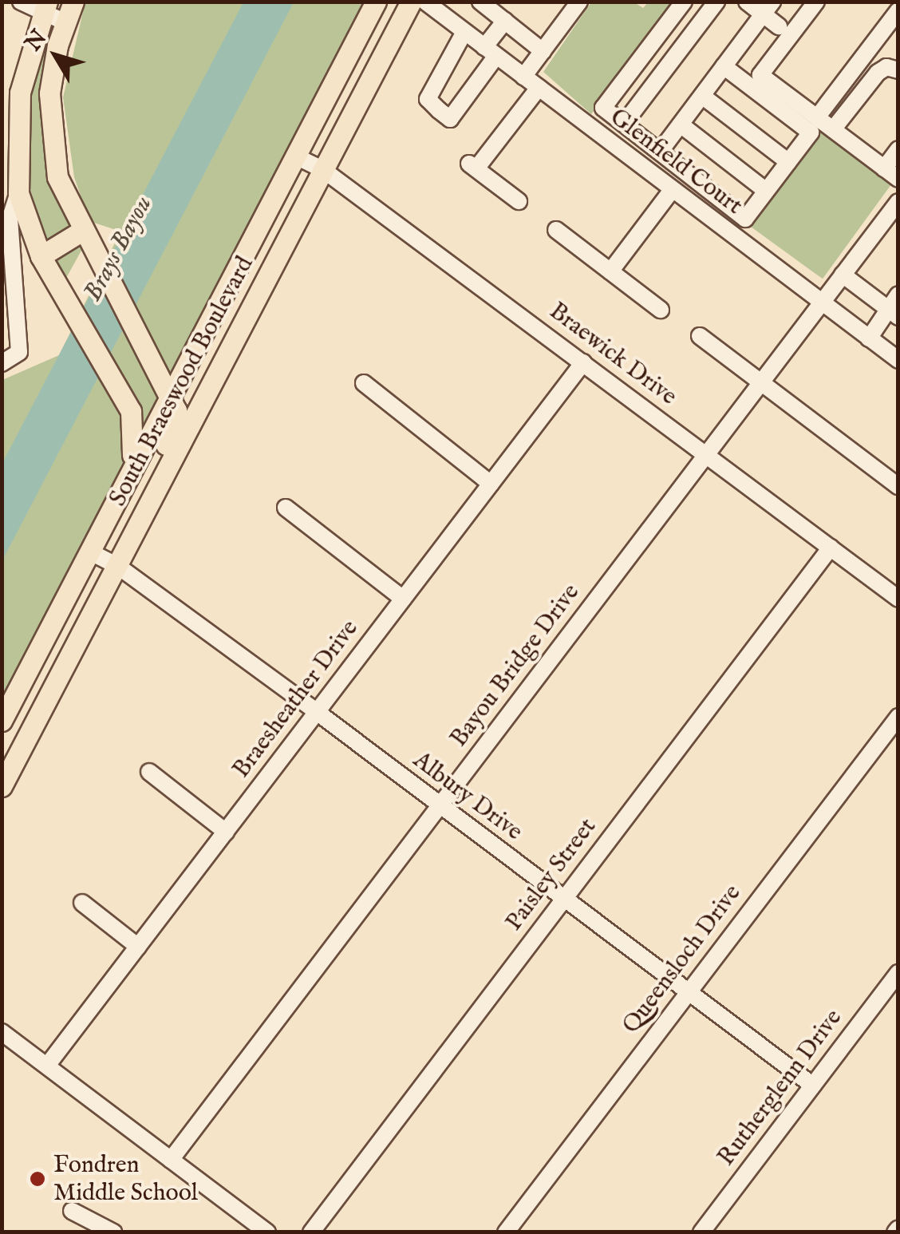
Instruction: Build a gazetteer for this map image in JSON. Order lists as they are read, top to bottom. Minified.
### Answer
{"streets":{"main road":["South Braeswood Boulevard"],"street":["Glenfield Court","Braewick Drive","Bayou Bridge Drive","Braesheather Drive","Albury Drive","Paisley Street","Queensloch Drive","Rutherglenn Drive"]},"crossings":[["Glenfield Court","Bayou Bridge Drive"],["Braewick Drive","South Braeswood Boulevard"],["Braewick Drive","Bayou Bridge Drive"],["Braewick Drive","Braesheather Drive"],["Braewick Drive","Paisley Street"],["South Braeswood Boulevard","Albury Drive"],["Bayou Bridge Drive","Albury Drive"],["Braesheather Drive","Albury Drive"],["Albury Drive","Paisley Street"],["Albury Drive","Queensloch Drive"],["Albury Drive","Rutherglenn Drive"]],"water":["Brays Bayou"],"places":["Fondren Middle School"],"north":"top left"}
